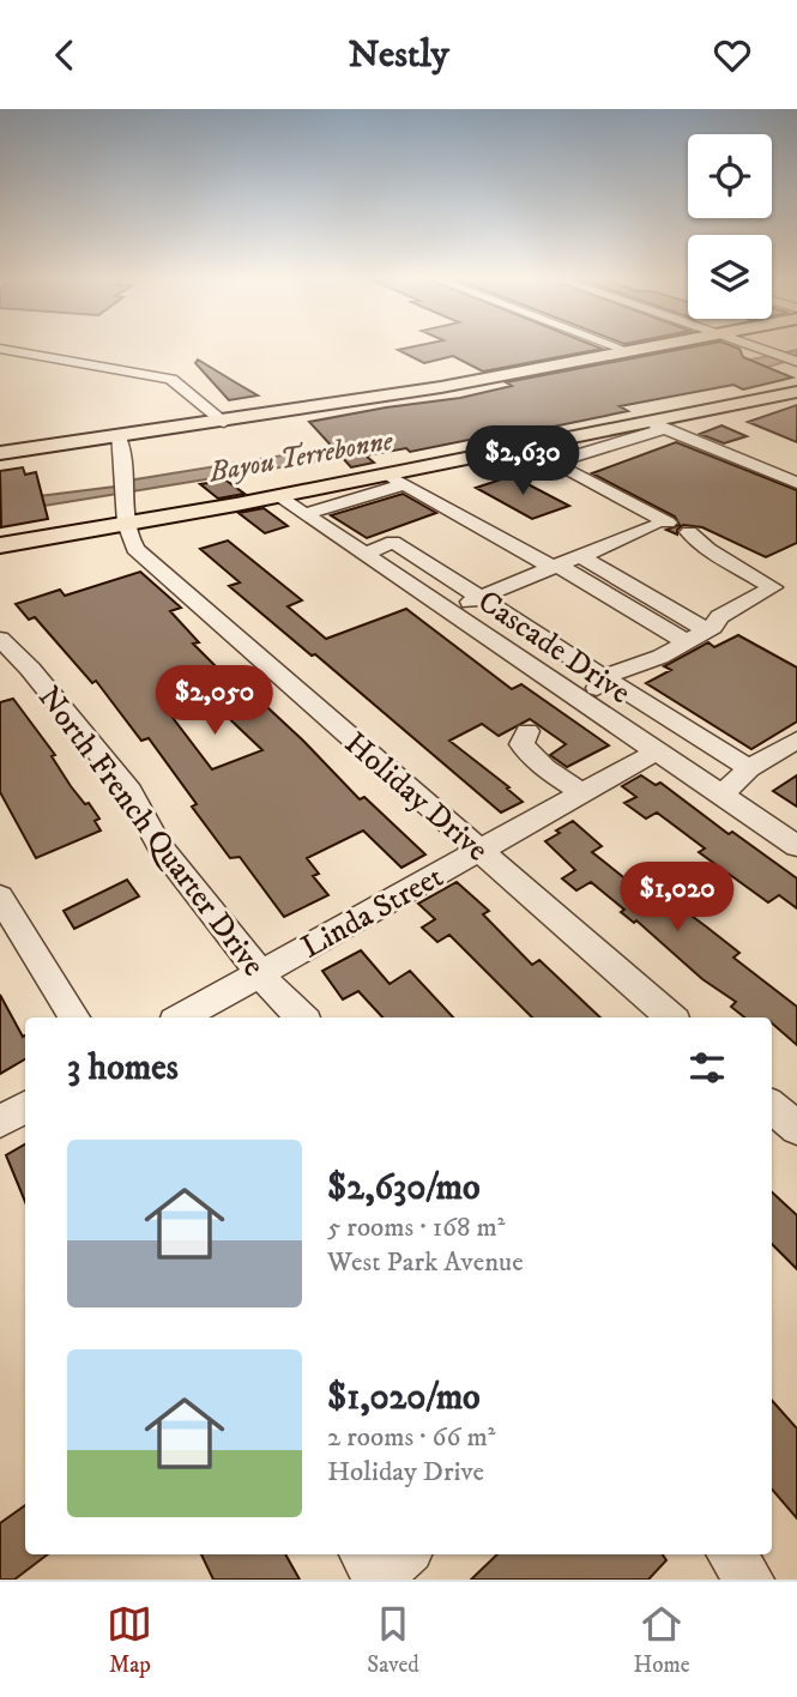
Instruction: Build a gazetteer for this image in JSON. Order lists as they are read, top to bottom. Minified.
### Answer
{"streets":{"street":["Cascade Drive","Holiday Drive","North French Quarter Drive","Linda Street"]},"crossings":[["Cascade Drive","Linda Street"],["Holiday Drive","Linda Street"],["North French Quarter Drive","Linda Street"]],"water":["Bayou Terrebonne"],"page":{"header":"Nestly","price":["$2,630","$2,050","$1,020"],"heading":"3 homes","list":[{"name":"$2,630/mo","note":"5 rooms · 168 m² · West Park Avenue"},{"name":"$1,020/mo","note":"2 rooms · 66 m² · Holiday Drive"}],"tabs":["Map","Saved","Home"]}}
